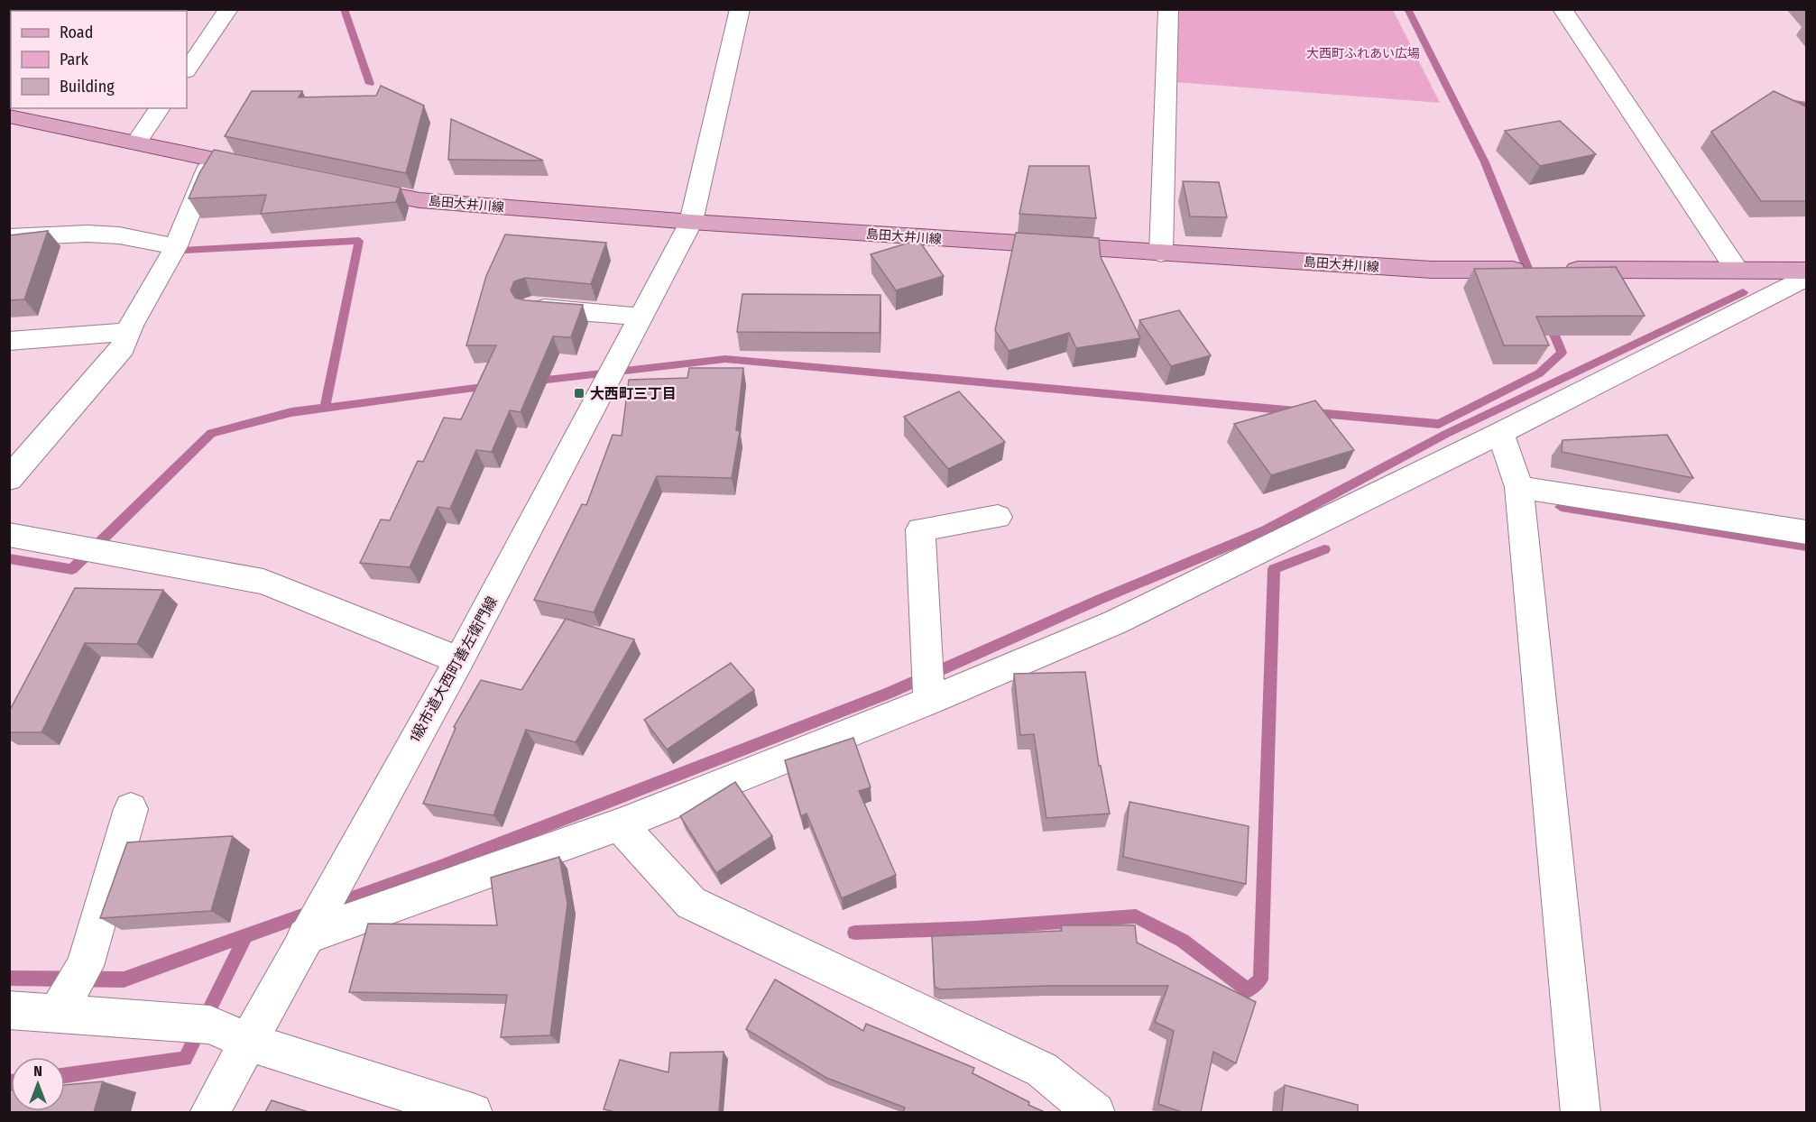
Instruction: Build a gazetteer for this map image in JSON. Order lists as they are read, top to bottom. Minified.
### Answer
{"streets":{"main road":["島田大井川線"],"street":["1級市道大西町善左衛門線"]},"crossings":[["島田大井川線","1級市道大西町善左衛門線"]],"parks":["大西町ふれあい広場"],"places":{"transit":["大西町三丁目"]},"legend":["Road","Park","Building"],"north":"top"}
